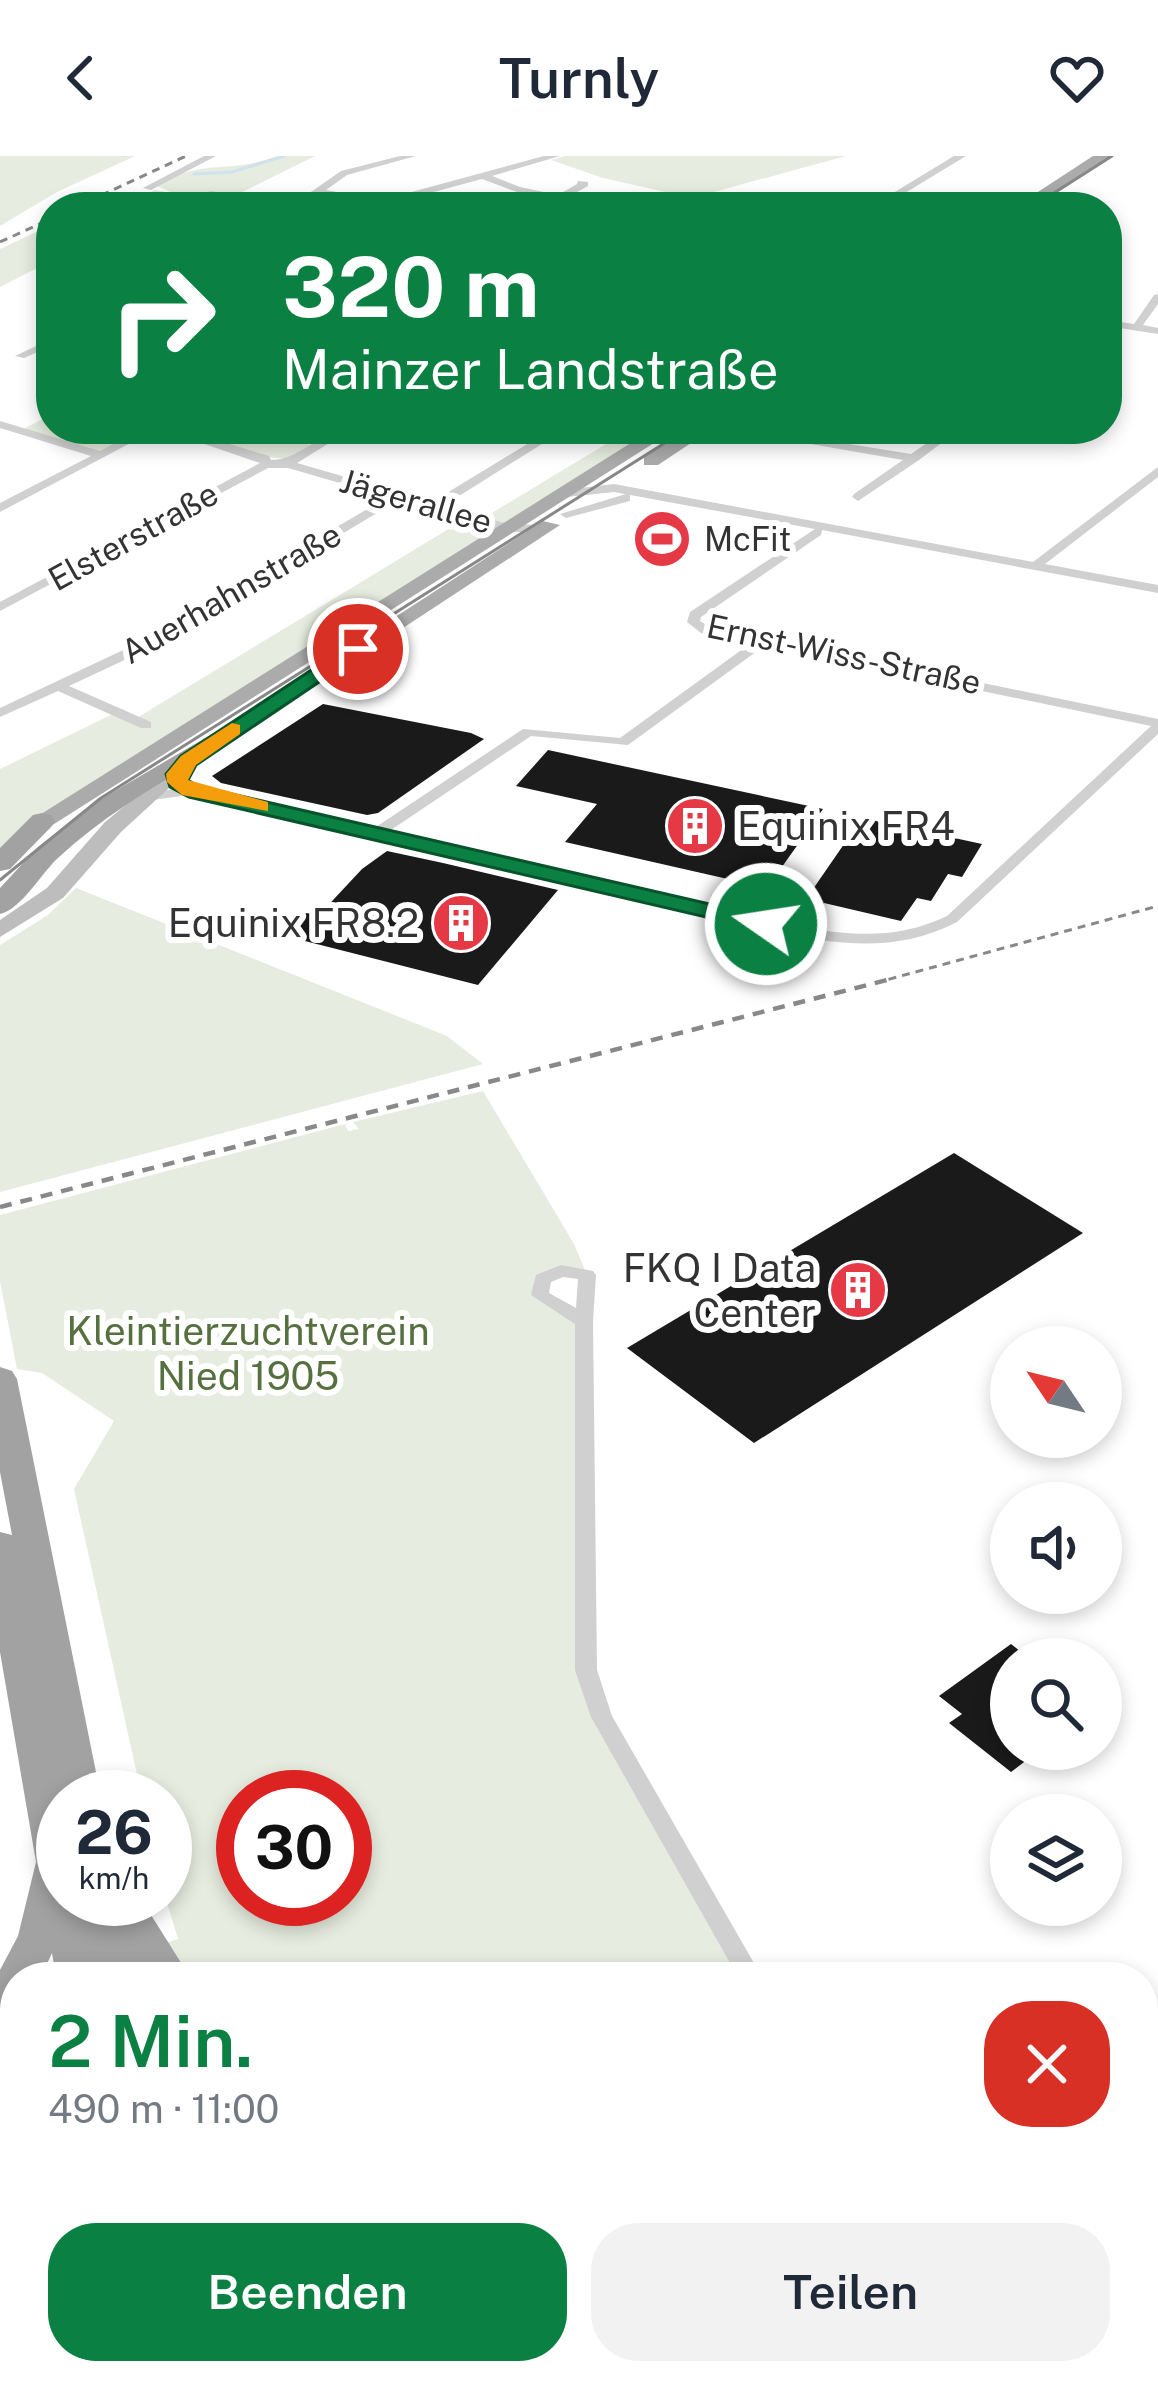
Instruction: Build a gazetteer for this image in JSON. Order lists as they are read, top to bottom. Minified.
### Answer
{"streets":{"street":["Jägerallee","Elsterstraße","Auerhahnstraße","Ernst-Wiss-Straße"]},"crossings":[["Jägerallee","Elsterstraße"],["Jägerallee","Auerhahnstraße"]],"parks":["Kleintierzuchtverein Nied 1905"],"places":{"sports":["McFit"],"building":["Equinix FR4","Equinix FR8.2","FKQ I Data Center"]},"north":"top left","page":{"header":"Turnly","turn":["320 m","Mainzer Landstraße"],"speed":"26 km/h","limit":"30","heading":["2 Min.","490 m · 11:00"],"buttons":["Beenden","Teilen"]}}
